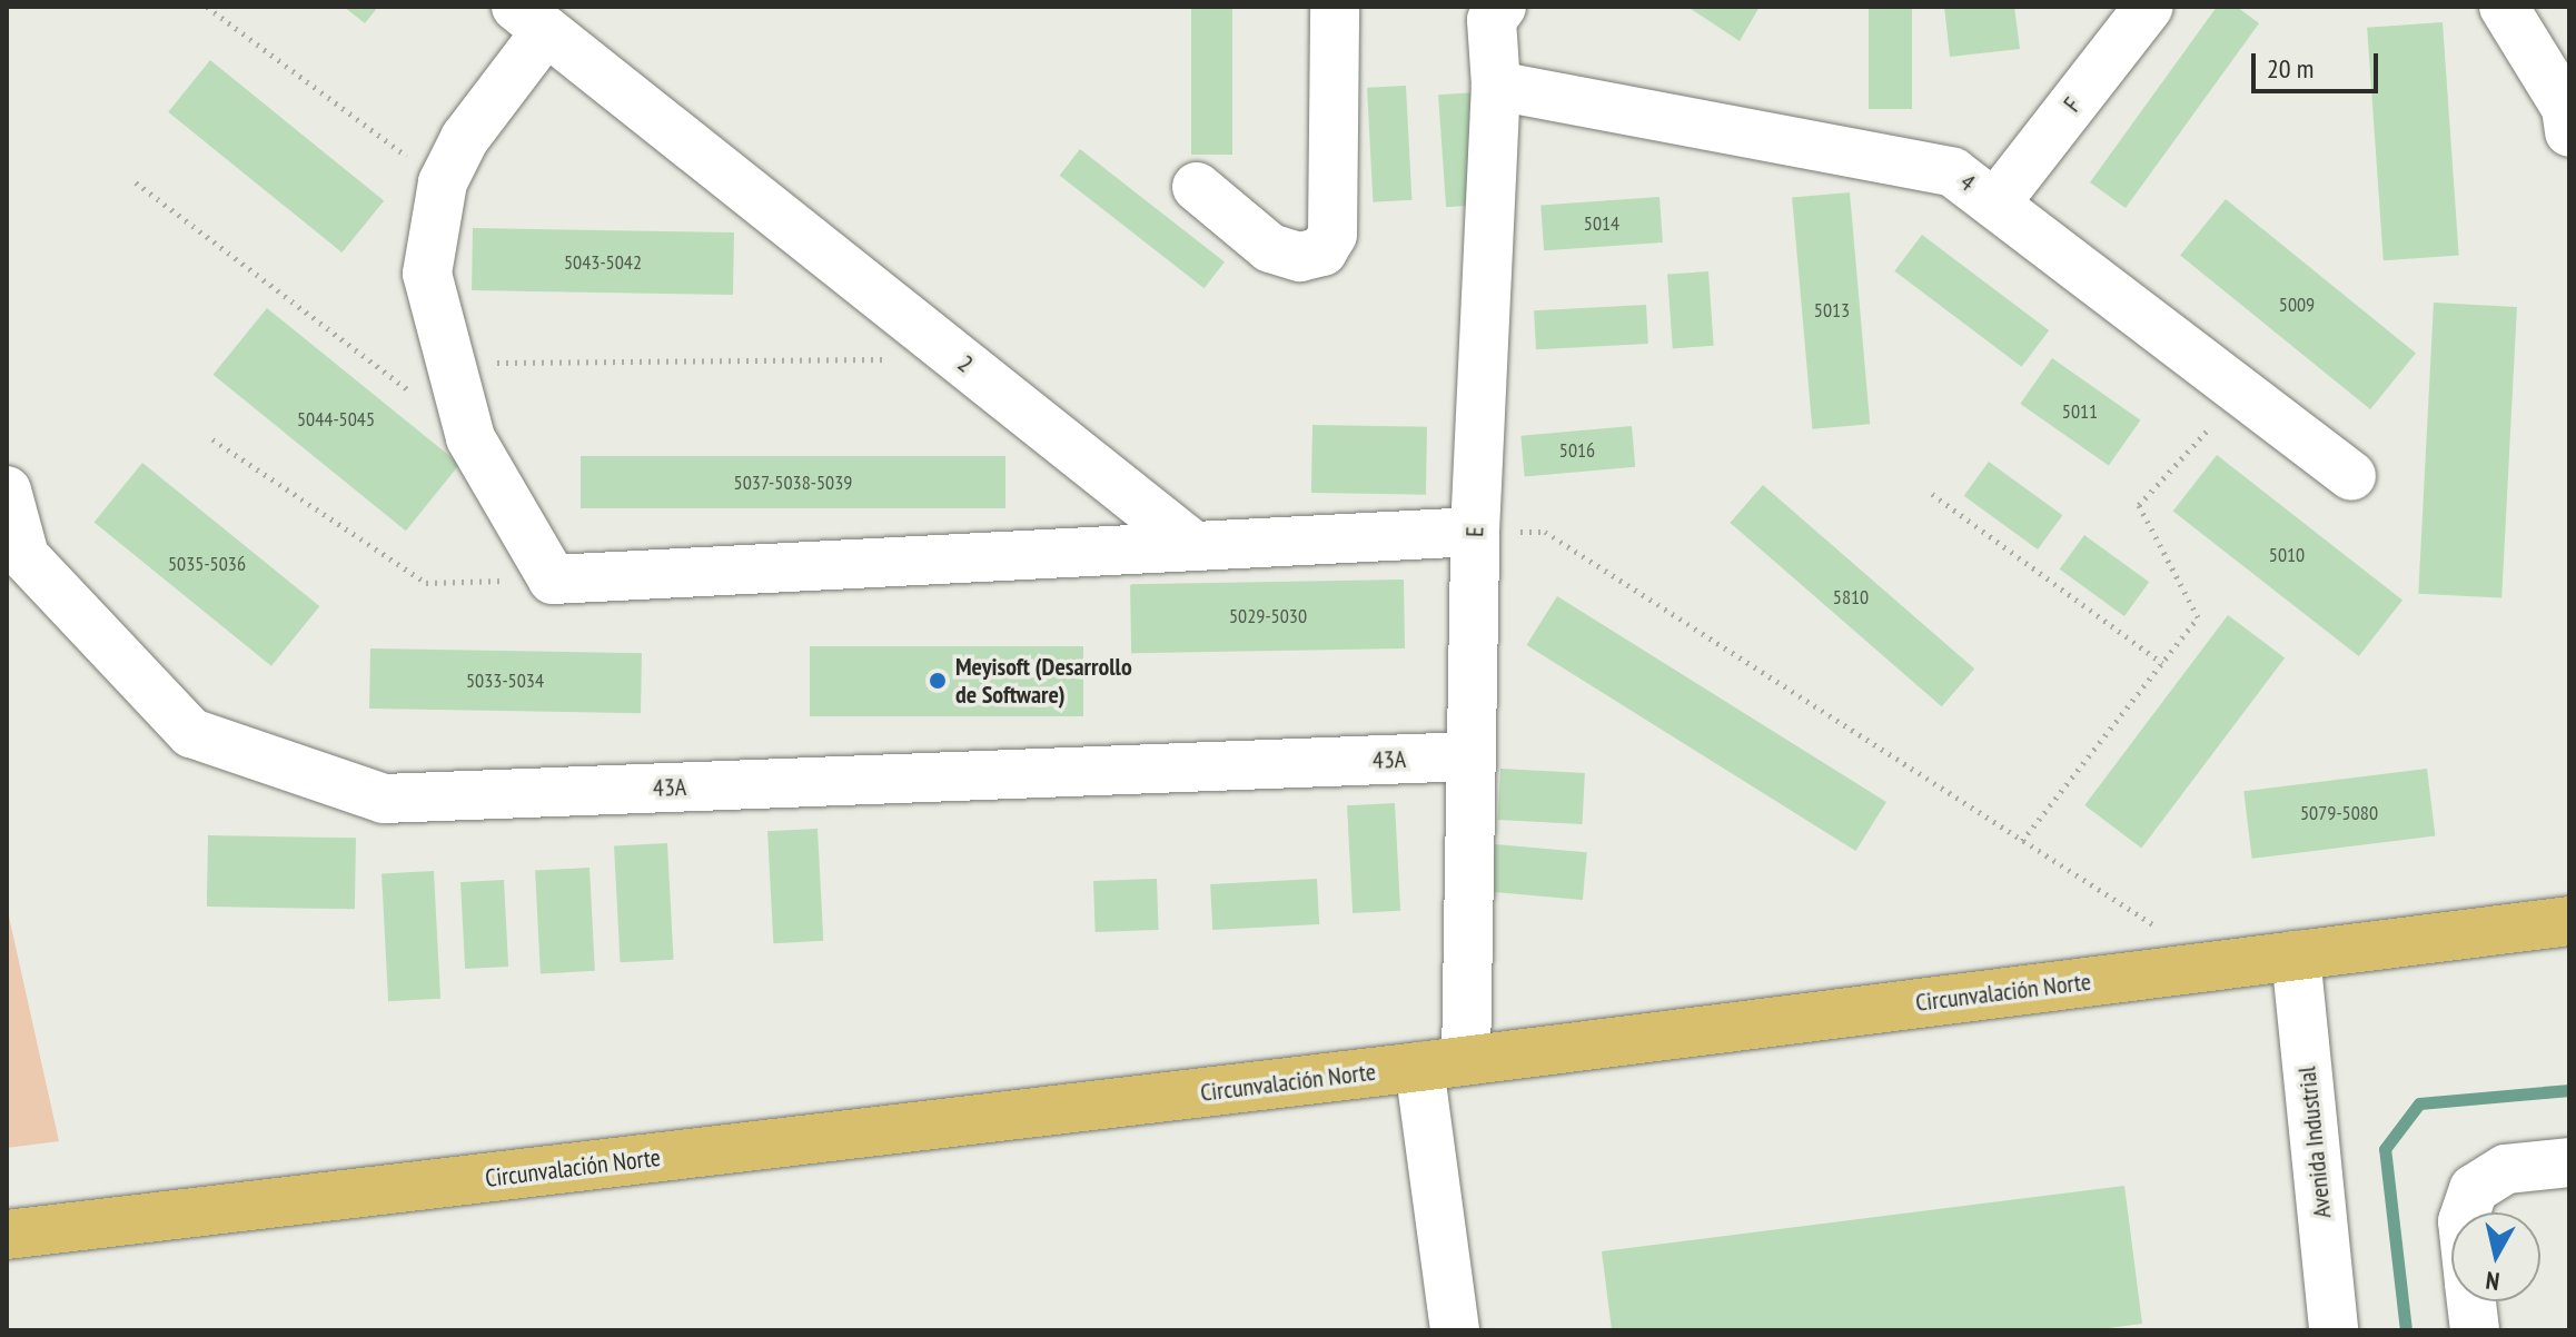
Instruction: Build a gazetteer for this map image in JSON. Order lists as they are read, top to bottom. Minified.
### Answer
{"streets":{"main road":["Circunvalación Norte"],"street":["F","4","2","E","43A","Avenida Industrial"]},"crossings":[["F","4"],["4","E"],["E","43A"],["E","Circunvalación Norte"],["Circunvalación Norte","Avenida Industrial"]],"places":["Meyisoft (Desarrollo de Software)"],"house_numbers":["5014","5043-5042","5009","5013","5011","5044-5045","5016","5037-5038-5039","5010","5035-5036","5810","5029-5030","5033-5034","5079-5080"],"scale_bar":"20 m","north":"bottom"}
